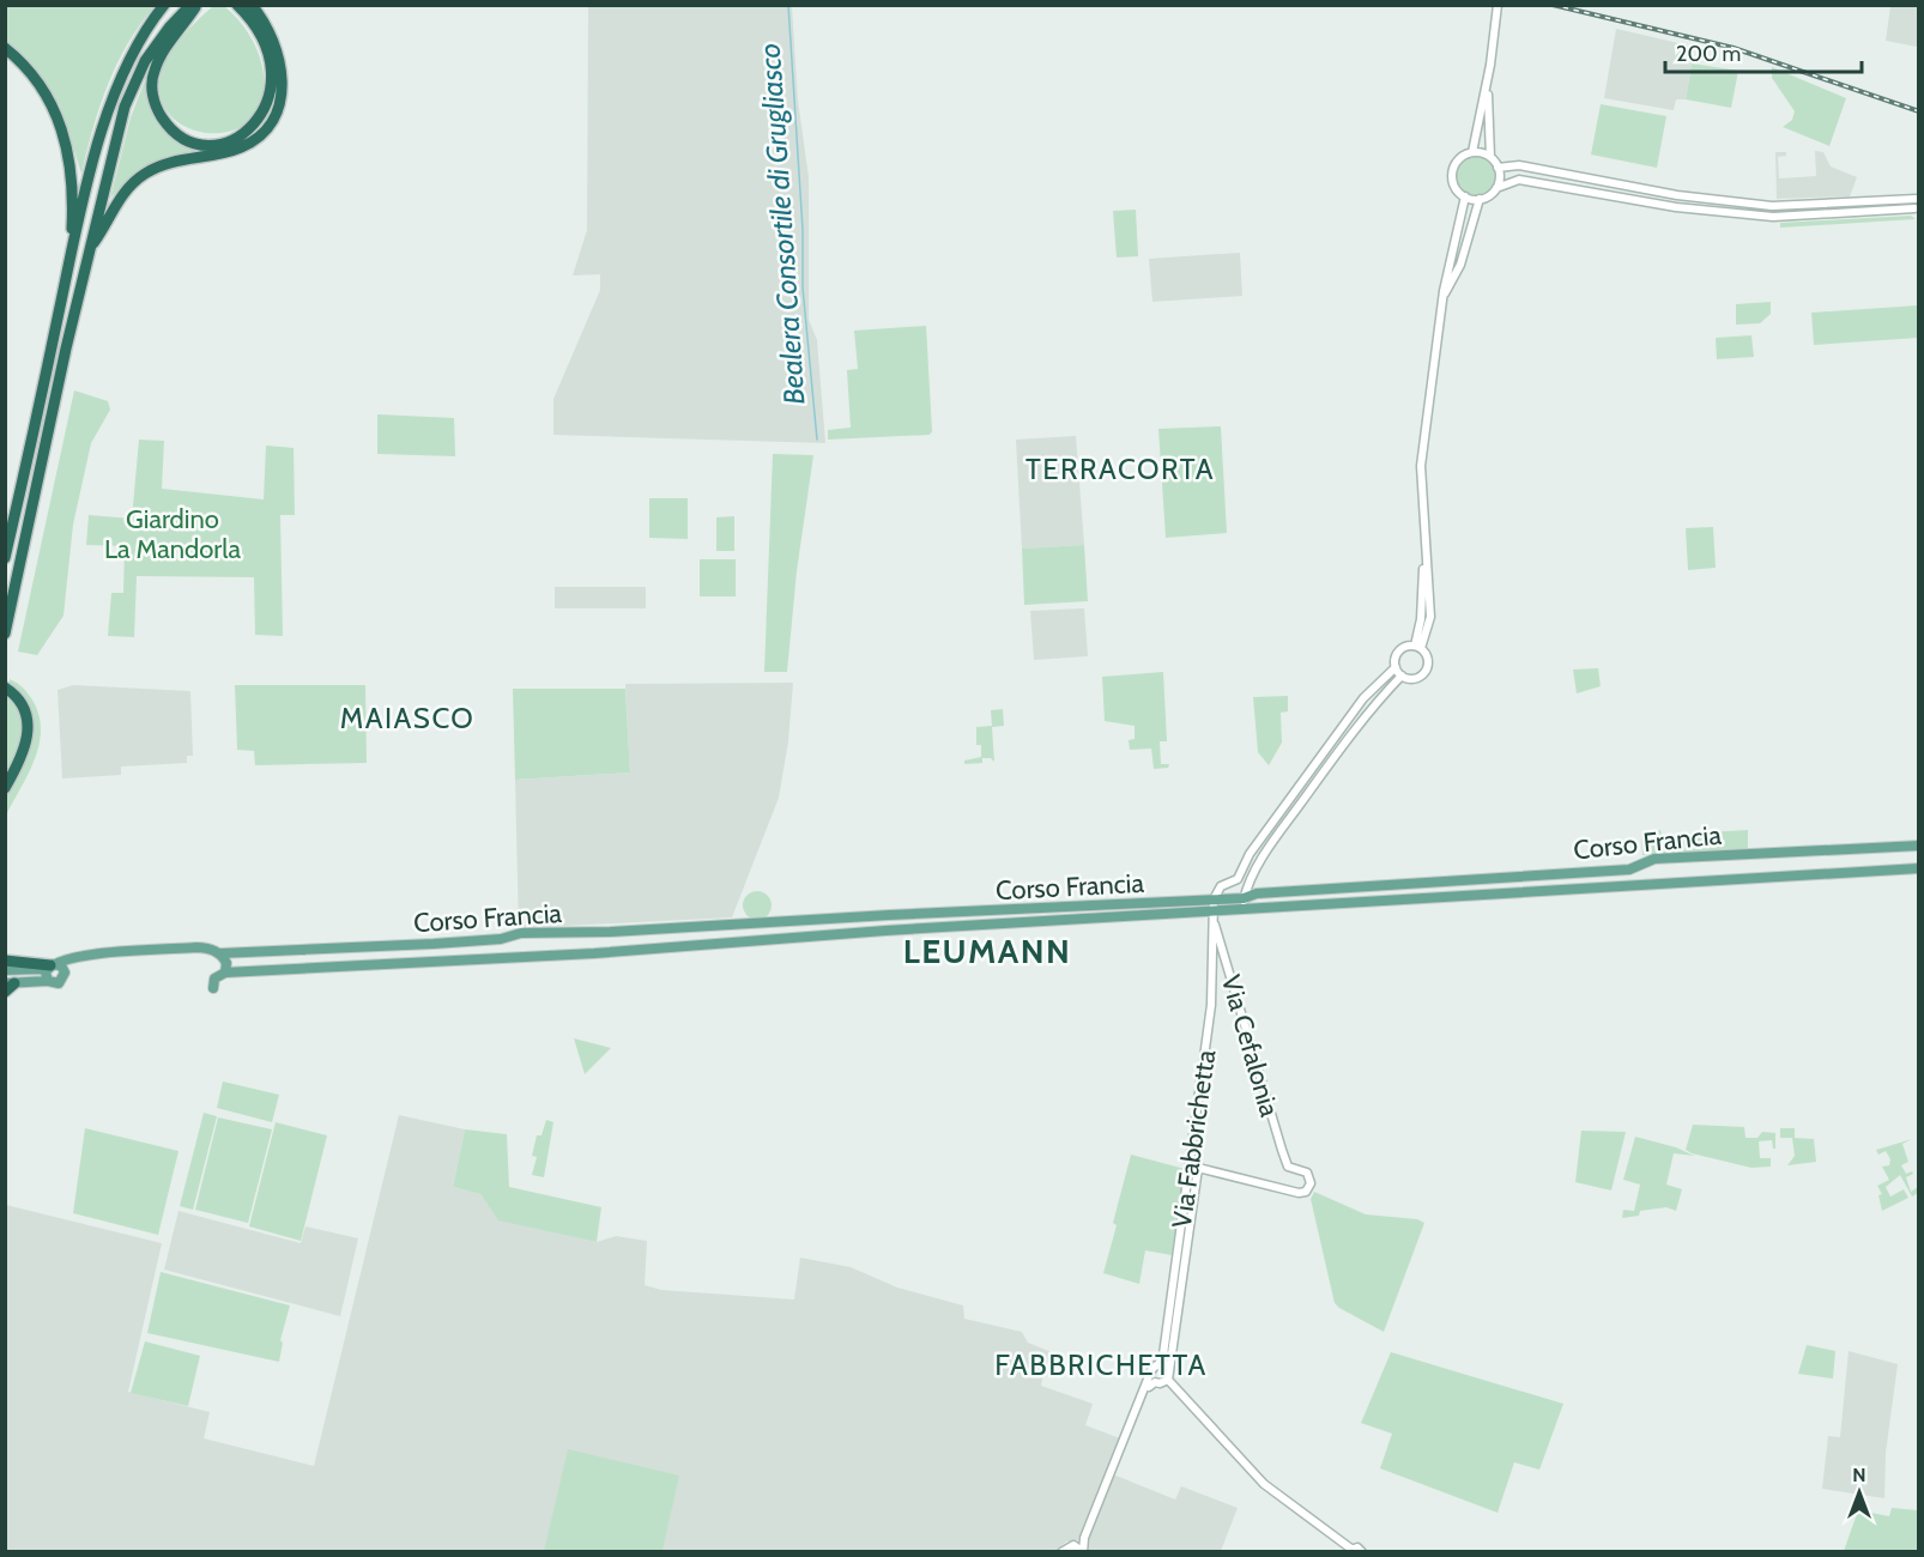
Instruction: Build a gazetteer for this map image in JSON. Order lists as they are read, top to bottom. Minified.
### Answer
{"streets":{"main road":["Corso Francia"],"street":["Via Cefalonia","Via Fabbrichetta"]},"crossings":[["Corso Francia","Via Fabbrichetta"],["Via Cefalonia","Via Fabbrichetta"]],"districts":["TERRACORTA","MAIASCO","LEUMANN","FABBRICHETTA"],"water":["Bealera Consortile di Grugliasco"],"parks":["Giardino La Mandorla"],"scale_bar":"200 m","north":"top"}
